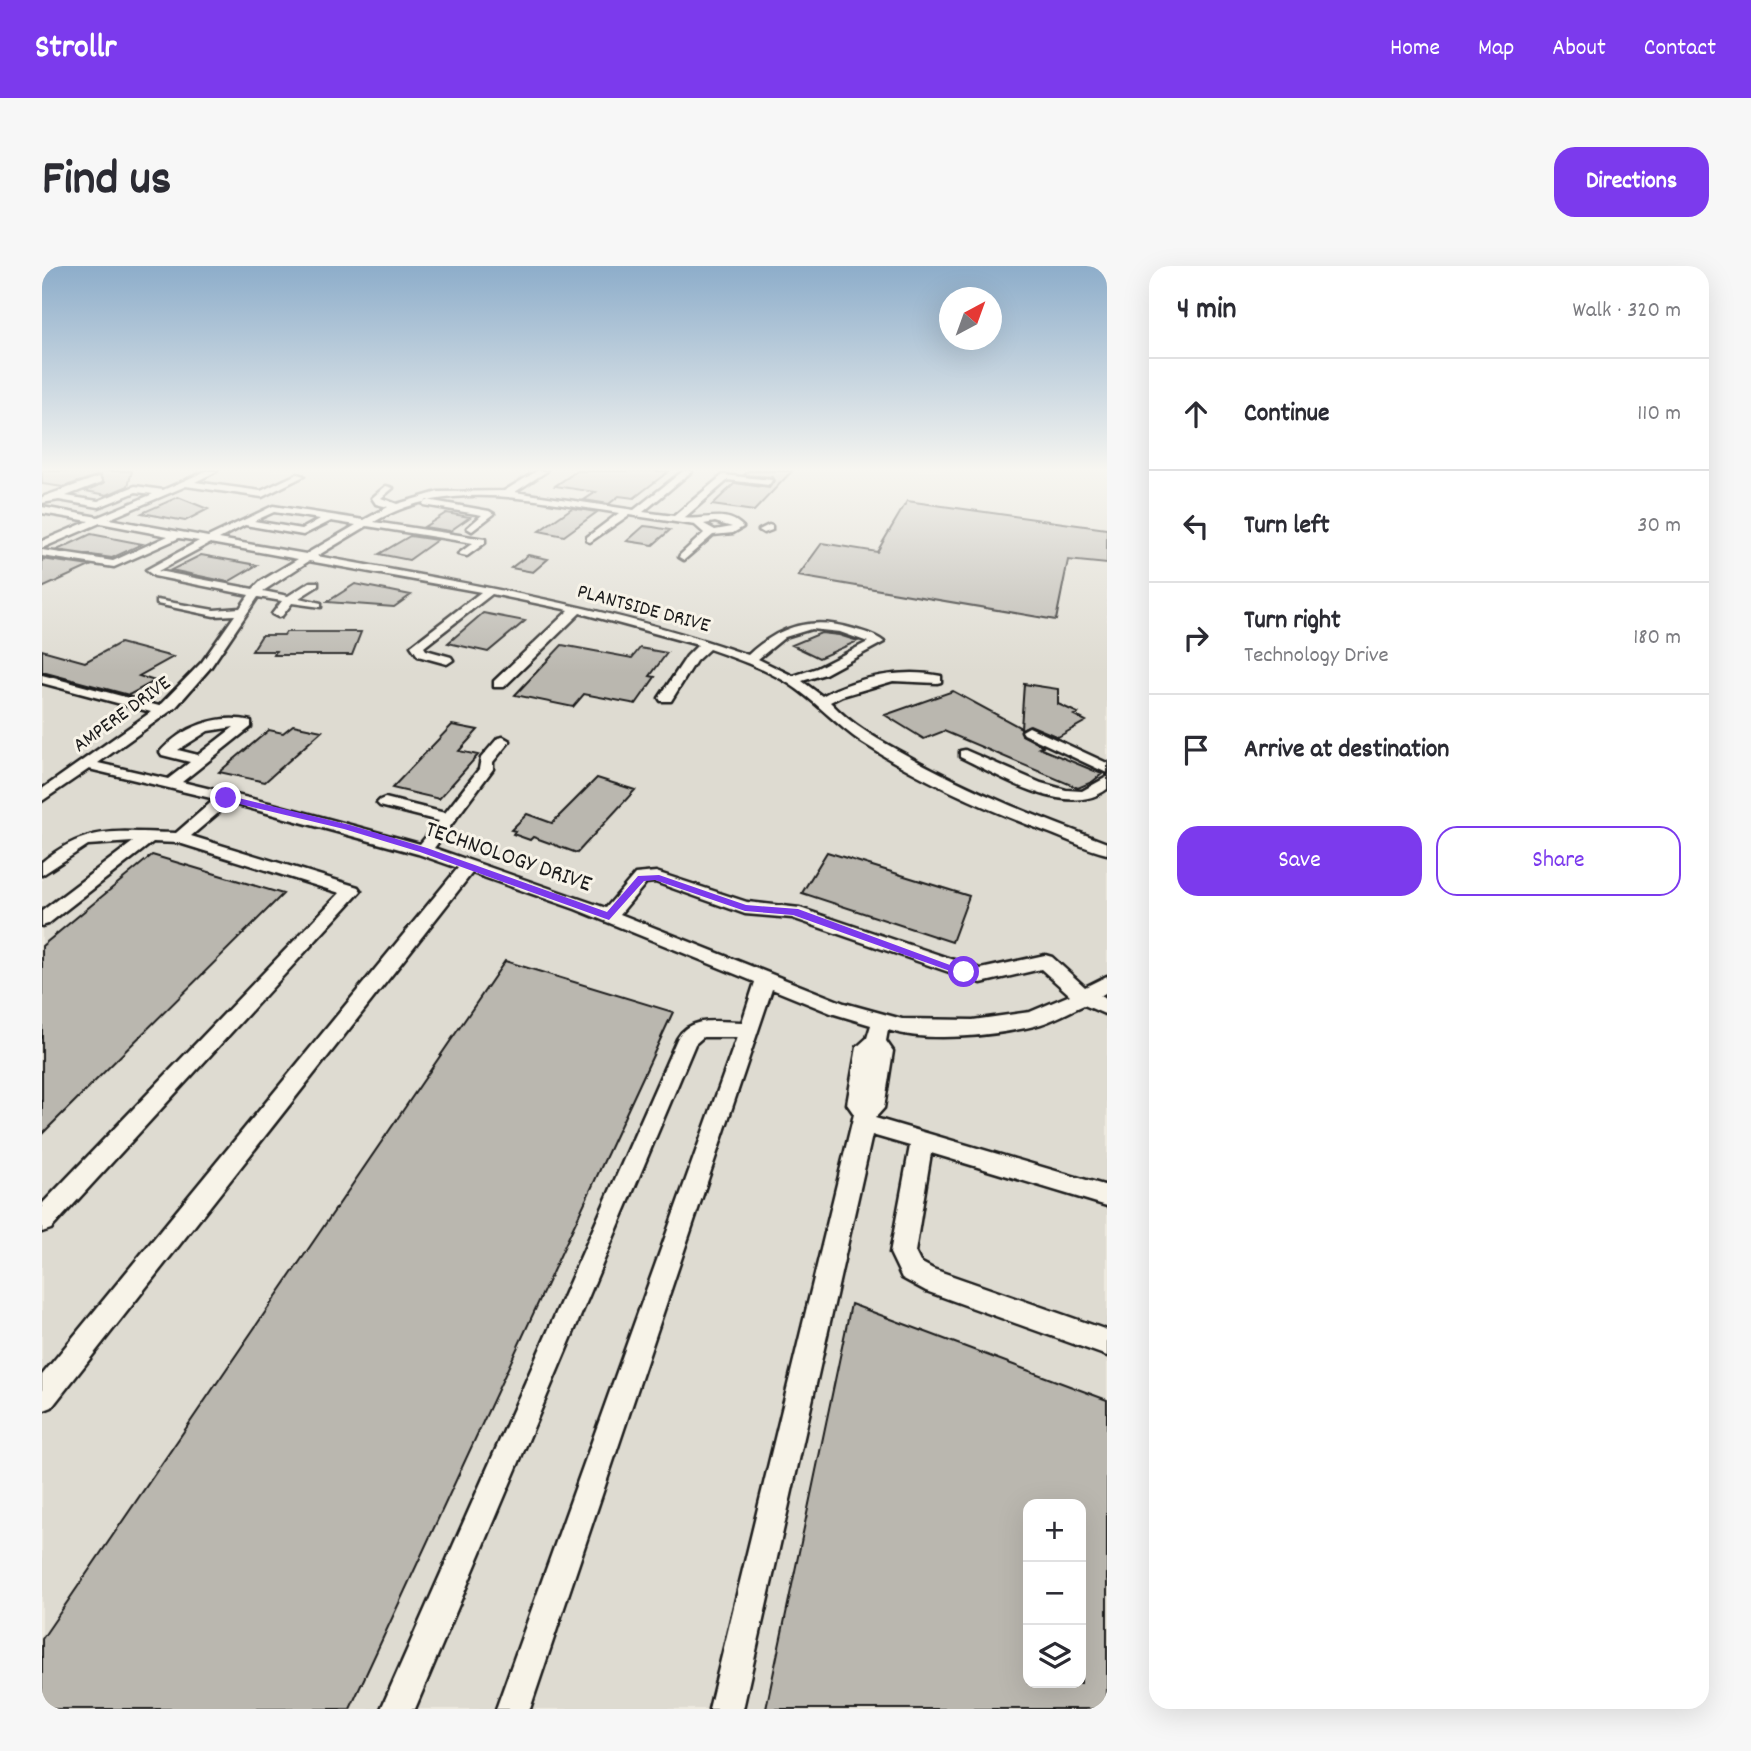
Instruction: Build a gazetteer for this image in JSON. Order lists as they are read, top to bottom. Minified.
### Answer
{"streets":{"street":["PLANTSIDE DRIVE","AMPERE DRIVE","TECHNOLOGY DRIVE"]},"crossings":[["PLANTSIDE DRIVE","AMPERE DRIVE"],["AMPERE DRIVE","TECHNOLOGY DRIVE"]],"north":"top right","page":{"header":"Strollr","nav":["Home","Map","About","Contact"],"title":"Find us","buttons":["Directions",["Save","Share"]],"heading":["4 min","Walk · 320 m"],"list":[["Continue","110 m"],["Turn left","30 m"],["Turn right","Technology Drive","180 m"],"Arrive at destination"],"map_buttons":["+","−"]}}
